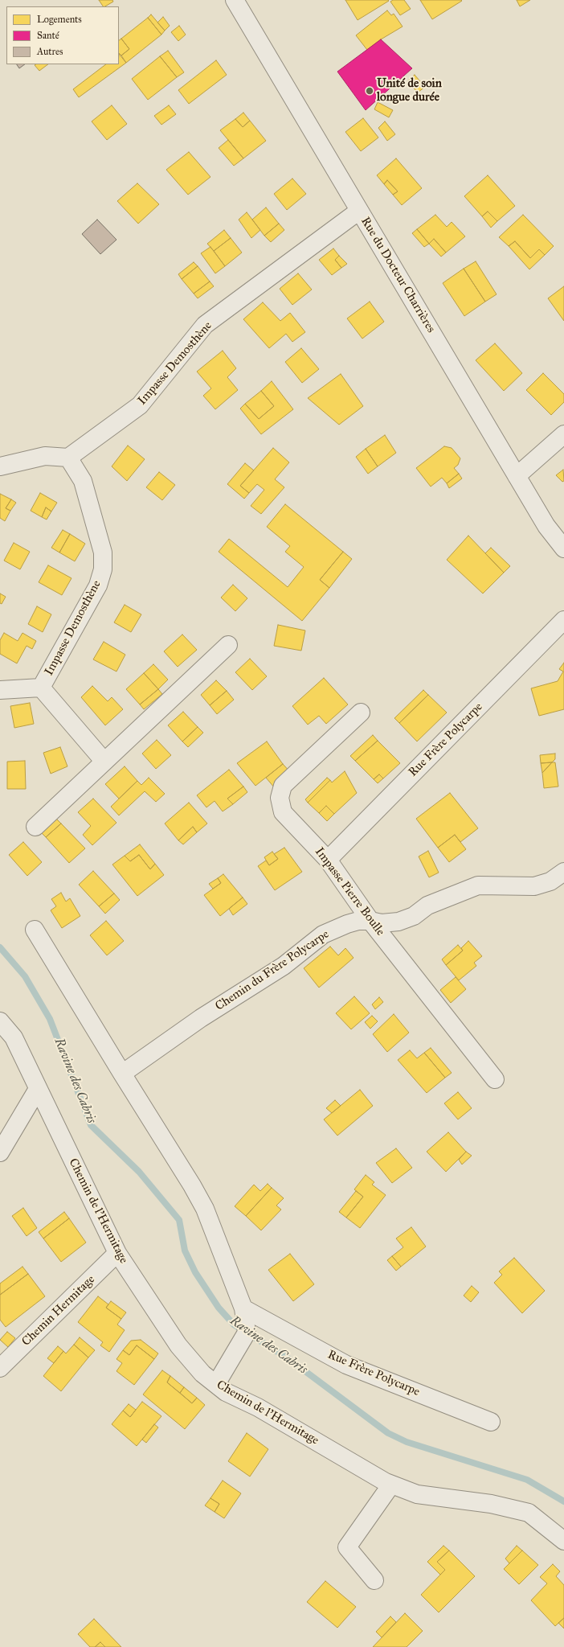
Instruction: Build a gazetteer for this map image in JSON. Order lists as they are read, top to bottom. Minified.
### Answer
{"streets":{"street":["Rue du Docteur Charrières","Impasse Demosthène","Rue Frère Polycarpe","Impasse Pierre Boulle","Chemin du Frère Polycarpe","Chemin de l'Hermitage","Chemin Hermitage"]},"crossings":[["Rue du Docteur Charrières","Impasse Demosthène"],["Rue Frère Polycarpe","Impasse Pierre Boulle"],["Impasse Pierre Boulle","Chemin du Frère Polycarpe"],["Chemin de l'Hermitage","Chemin Hermitage"]],"water":["Ravine des Cabris"],"places":["Unité de soin longue durée"],"legend":["Logements","Santé","Autres"]}
